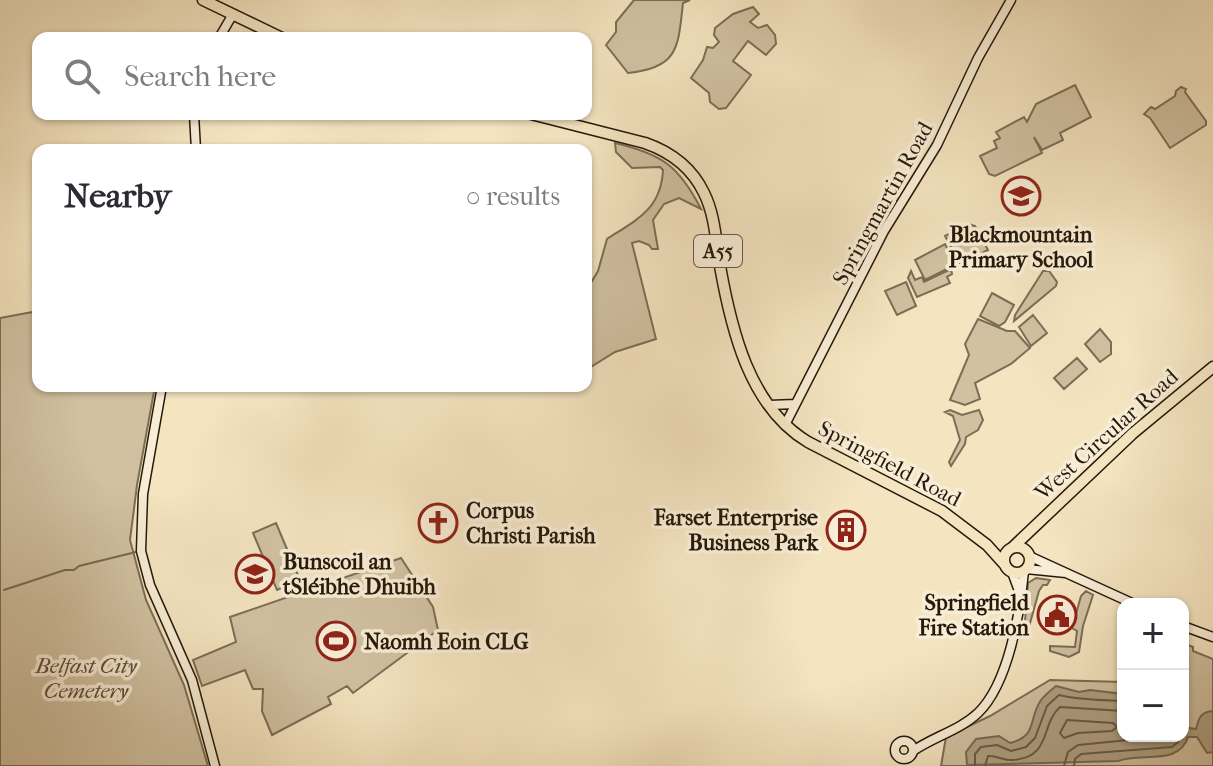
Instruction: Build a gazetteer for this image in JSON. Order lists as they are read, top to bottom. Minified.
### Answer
{"streets":{"highway":["A55","West Circular Road","Springfield Road"],"street":["Springmartin Road"]},"crossings":[["Springmartin Road","Springfield Road"],["A55","West Circular Road"],["A55","Springfield Road"],["West Circular Road","Springfield Road"]],"parks":["Belfast City Cemetery"],"places":{"school or university":["Blackmountain Primary School","Bunscoil an tSléibhe Dhuibh"],"church":["Corpus Christi Parish"],"building":["Farset Enterprise Business Park"],"public building":["Springfield Fire Station"],"sports":["Naomh Eoin CLG"]},"page":{"search":"Search here","heading":["Nearby","0 results"],"map_buttons":["+","−"]}}
